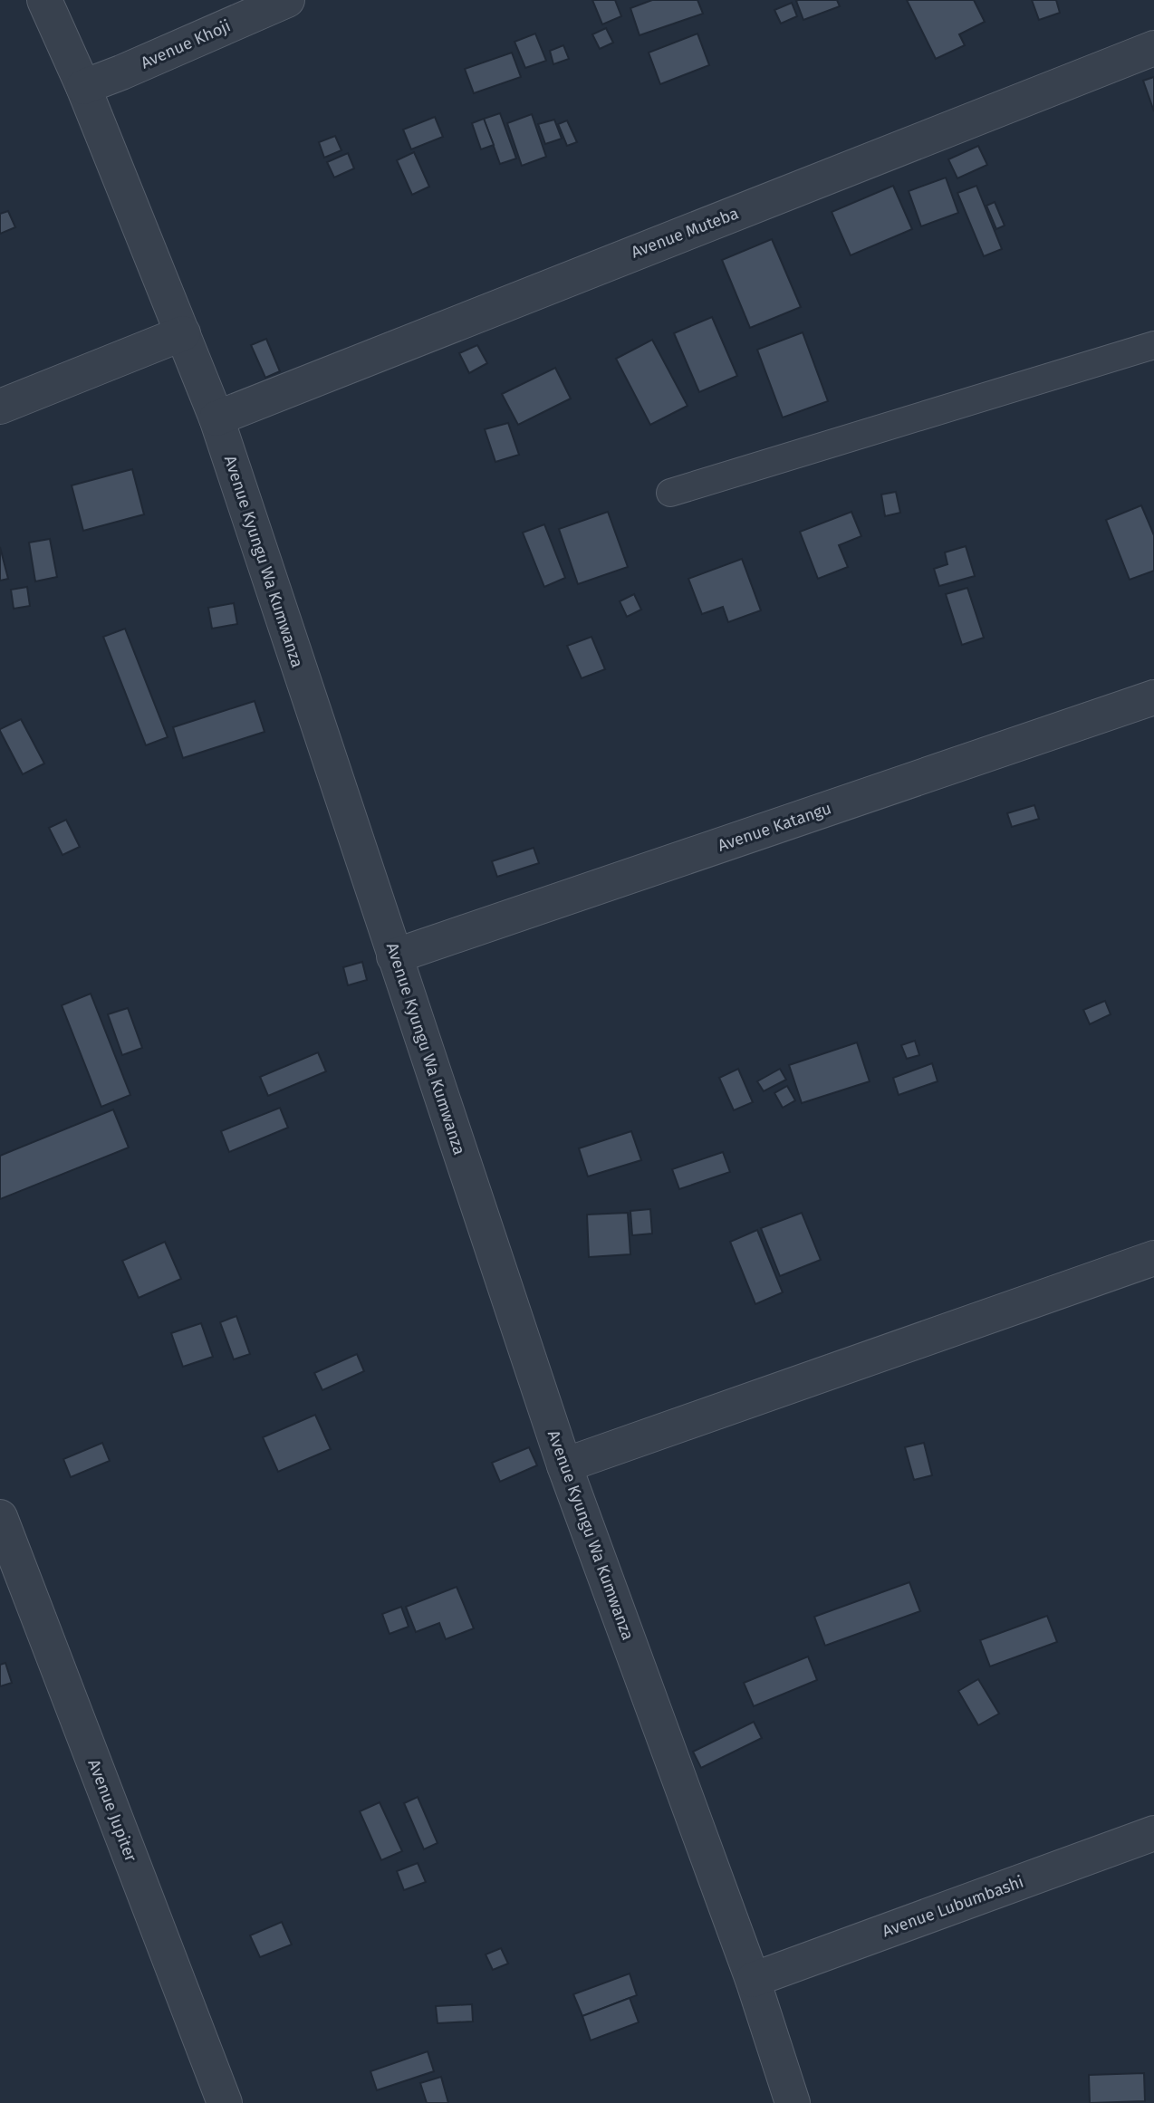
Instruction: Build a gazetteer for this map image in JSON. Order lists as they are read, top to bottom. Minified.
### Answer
{"streets":{"street":["Avenue Khoji","Avenue Muteba","Avenue Kyungu Wa Kumwanza","Avenue Katangu","Avenue Jupiter","Avenue Lubumbashi"]},"crossings":[["Avenue Khoji","Avenue Kyungu Wa Kumwanza"],["Avenue Muteba","Avenue Kyungu Wa Kumwanza"],["Avenue Kyungu Wa Kumwanza","Avenue Katangu"],["Avenue Kyungu Wa Kumwanza","Avenue Lubumbashi"]]}
